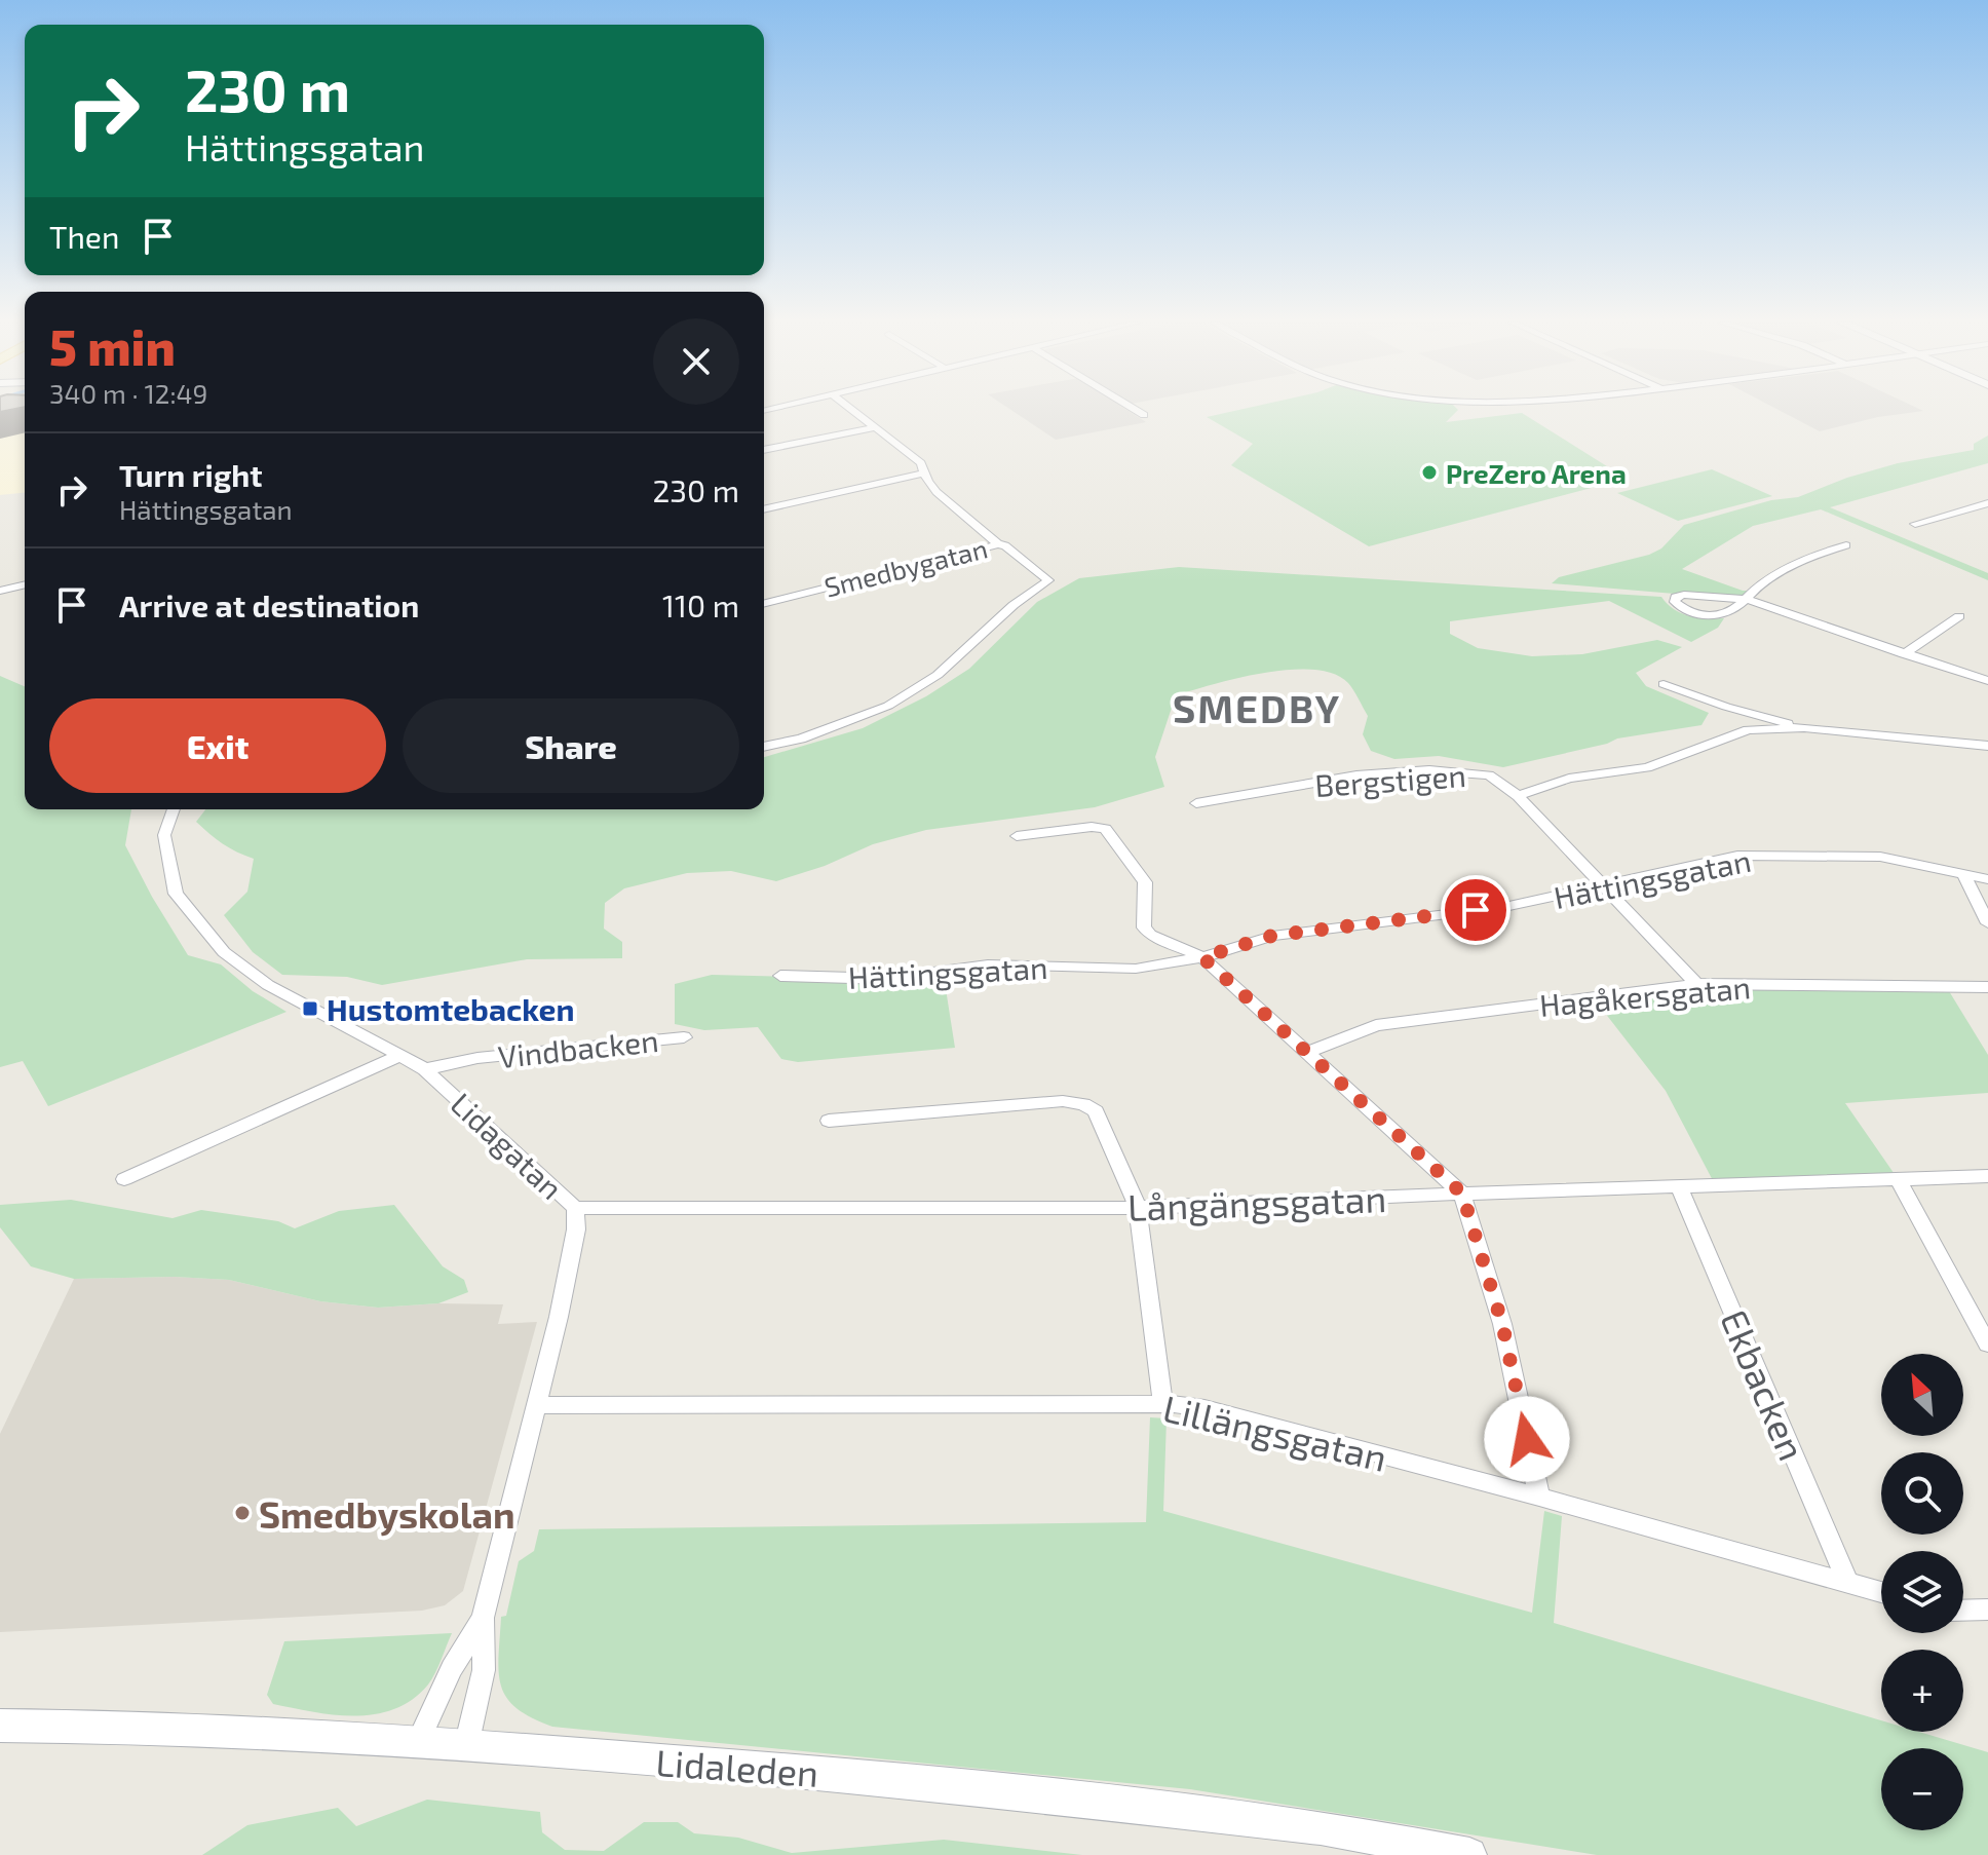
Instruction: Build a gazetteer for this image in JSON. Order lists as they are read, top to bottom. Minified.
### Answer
{"streets":{"street":["Smedbygatan","Bergstigen","Hättingsgatan","Hagåkersgatan","Vindbacken","Lidagatan","Långängsgatan","Ekbacken","Lillängsgatan","Lidaleden"]},"crossings":[["Bergstigen","Hättingsgatan"],["Bergstigen","Hagåkersgatan"],["Vindbacken","Lidagatan"],["Lidagatan","Långängsgatan"],["Lidagatan","Lillängsgatan"],["Lidagatan","Lidaleden"],["Långängsgatan","Ekbacken"],["Ekbacken","Lillängsgatan"]],"districts":["SMEDBY"],"places":{"other":["PreZero Arena","Smedbyskolan"],"transit":["Hustomtebacken"]},"north":"top left","page":{"turn":["230 m","Hättingsgatan"],"then":"Then","heading":["5 min","340 m · 12:49"],"list":[{"name":"Turn right","note":"Hättingsgatan","value":"230 m"},{"name":"Arrive at destination","value":"110 m"}],"buttons":["Exit","Share"],"map_buttons":["+","−"]}}
